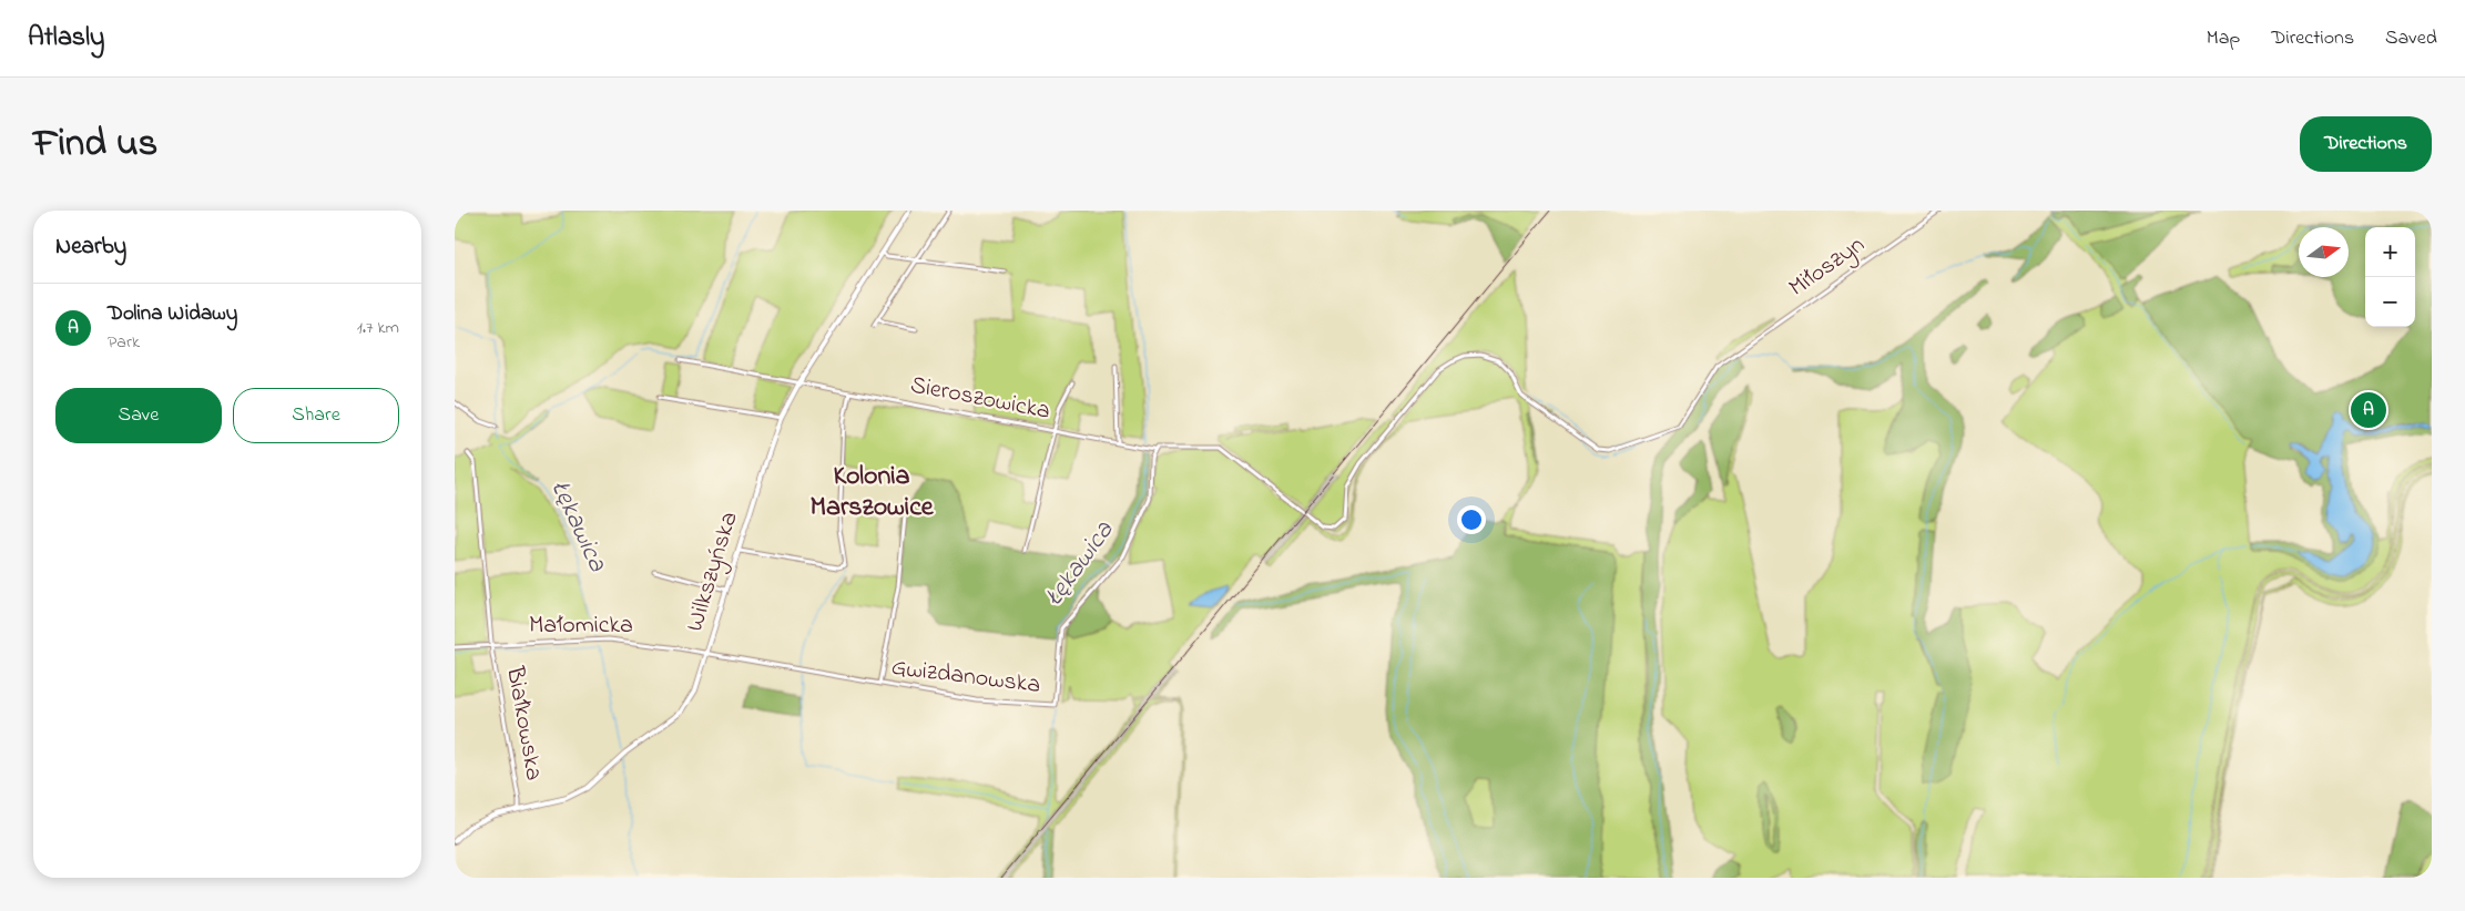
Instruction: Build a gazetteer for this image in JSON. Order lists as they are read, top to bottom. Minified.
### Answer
{"streets":{"street":["Miłoszyn","Sieroszowicka","Wilkszyńska","Małomicka","Gwizdanowska","Białkowska"]},"crossings":[["Miłoszyn","Sieroszowicka"],["Miłoszyn","Gwizdanowska"],["Sieroszowicka","Wilkszyńska"],["Sieroszowicka","Gwizdanowska"],["Wilkszyńska","Małomicka"],["Wilkszyńska","Gwizdanowska"],["Wilkszyńska","Białkowska"],["Małomicka","Gwizdanowska"],["Małomicka","Białkowska"]],"districts":["Kolonia Marszowice"],"water":["Łękawica"],"north":"right","page":{"header":"Atlasly","nav":["Map","Directions","Saved"],"title":"Find us","buttons":["Directions",["Save","Share"]],"heading":"Nearby","map_buttons":["+","−"],"list":[{"mark":"A","name":"Dolina Widawy","note":"Park","value":"1.7 km"}],"pins":"A"}}
